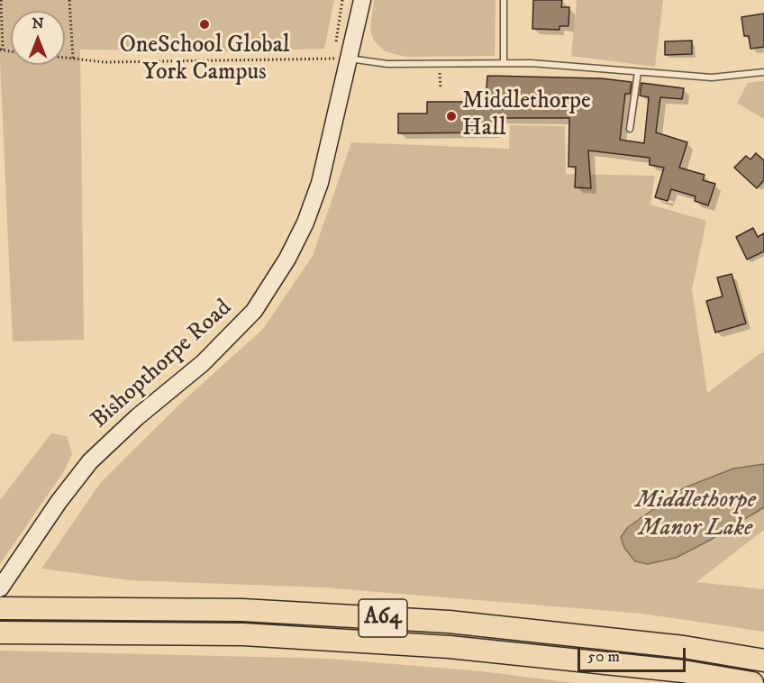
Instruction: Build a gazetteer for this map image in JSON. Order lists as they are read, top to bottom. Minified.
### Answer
{"streets":{"highway":["A64"],"street":["Bishopthorpe Road"]},"water":["Middlethorpe Manor Lake"],"places":["OneSchool Global York Campus","Middlethorpe Hall"],"scale_bar":"50 m","north":"top"}
